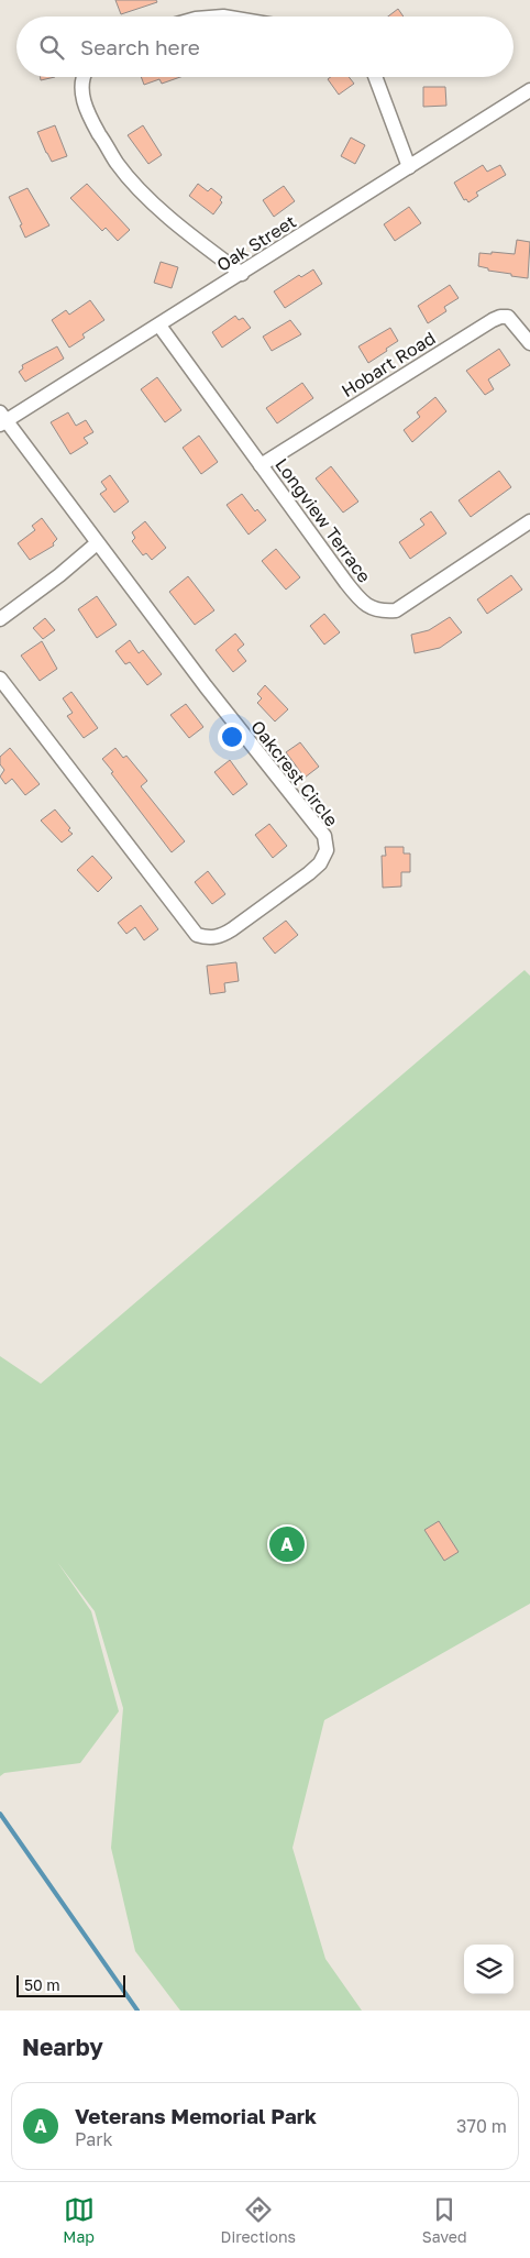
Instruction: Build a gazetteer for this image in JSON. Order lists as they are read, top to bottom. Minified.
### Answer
{"streets":{"street":["Oak Street","Hobart Road","Longview Terrace","Oakcrest Circle"]},"crossings":[["Oak Street","Longview Terrace"],["Oak Street","Oakcrest Circle"],["Hobart Road","Longview Terrace"]],"scale_bar":"50 m","page":{"search":"Search here","pins":"A","scale":"50 m","heading":"Nearby","list":[{"mark":"A","name":"Veterans Memorial Park","note":"Park","value":"370 m"}],"nav":["Map","Directions","Saved"]}}
